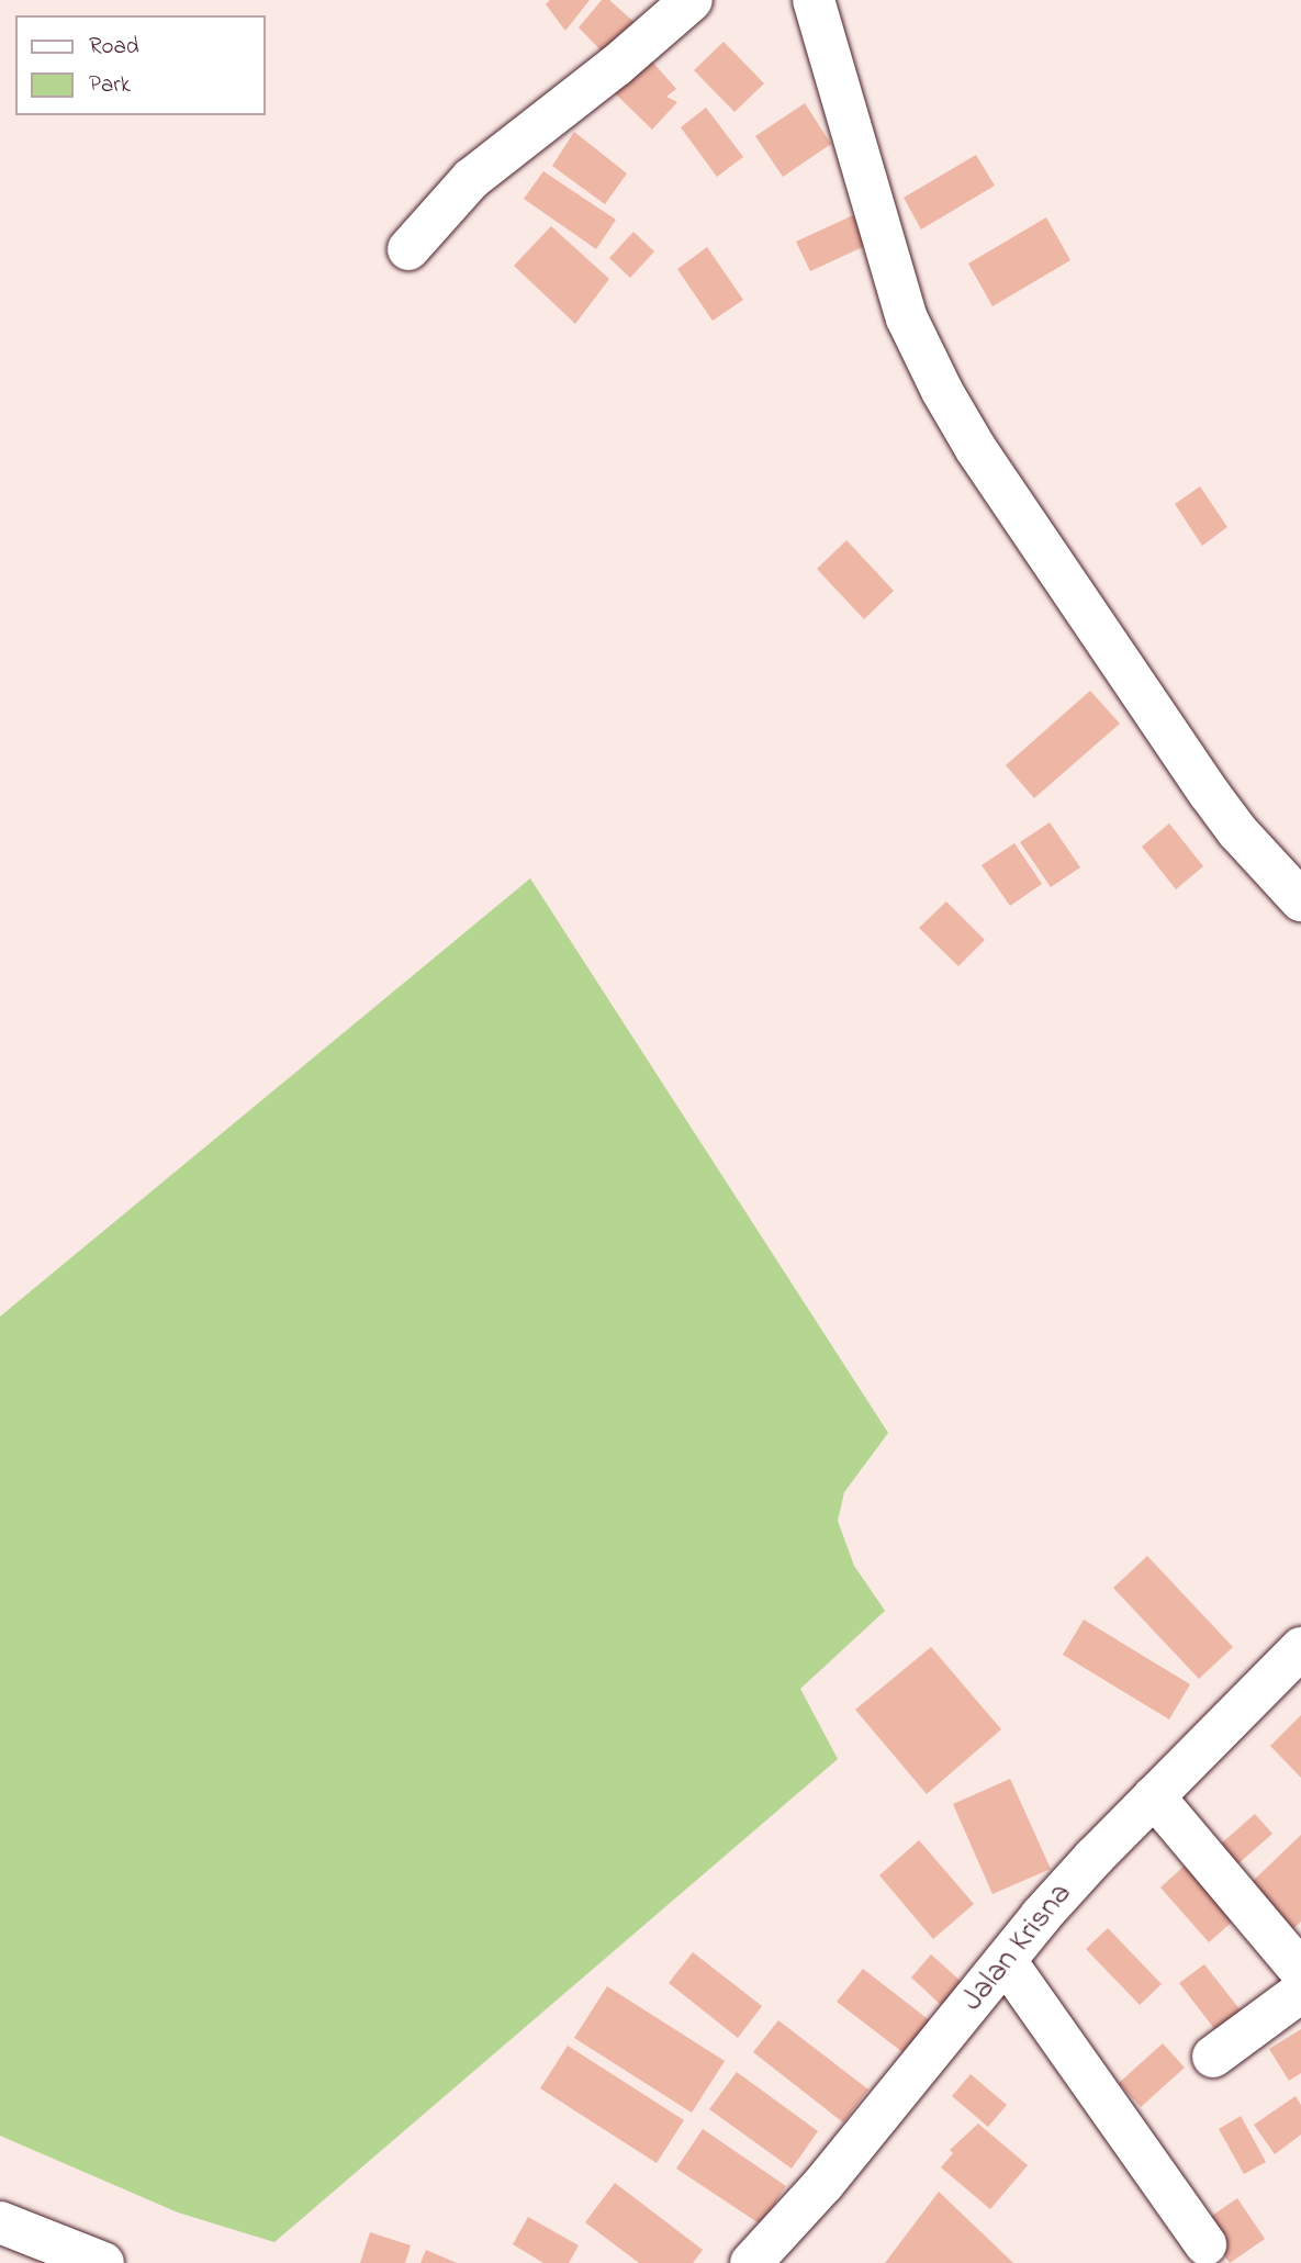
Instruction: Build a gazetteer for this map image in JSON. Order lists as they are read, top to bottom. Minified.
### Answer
{"streets":{"street":["Jalan Krisna"]},"legend":["Road","Park"]}
